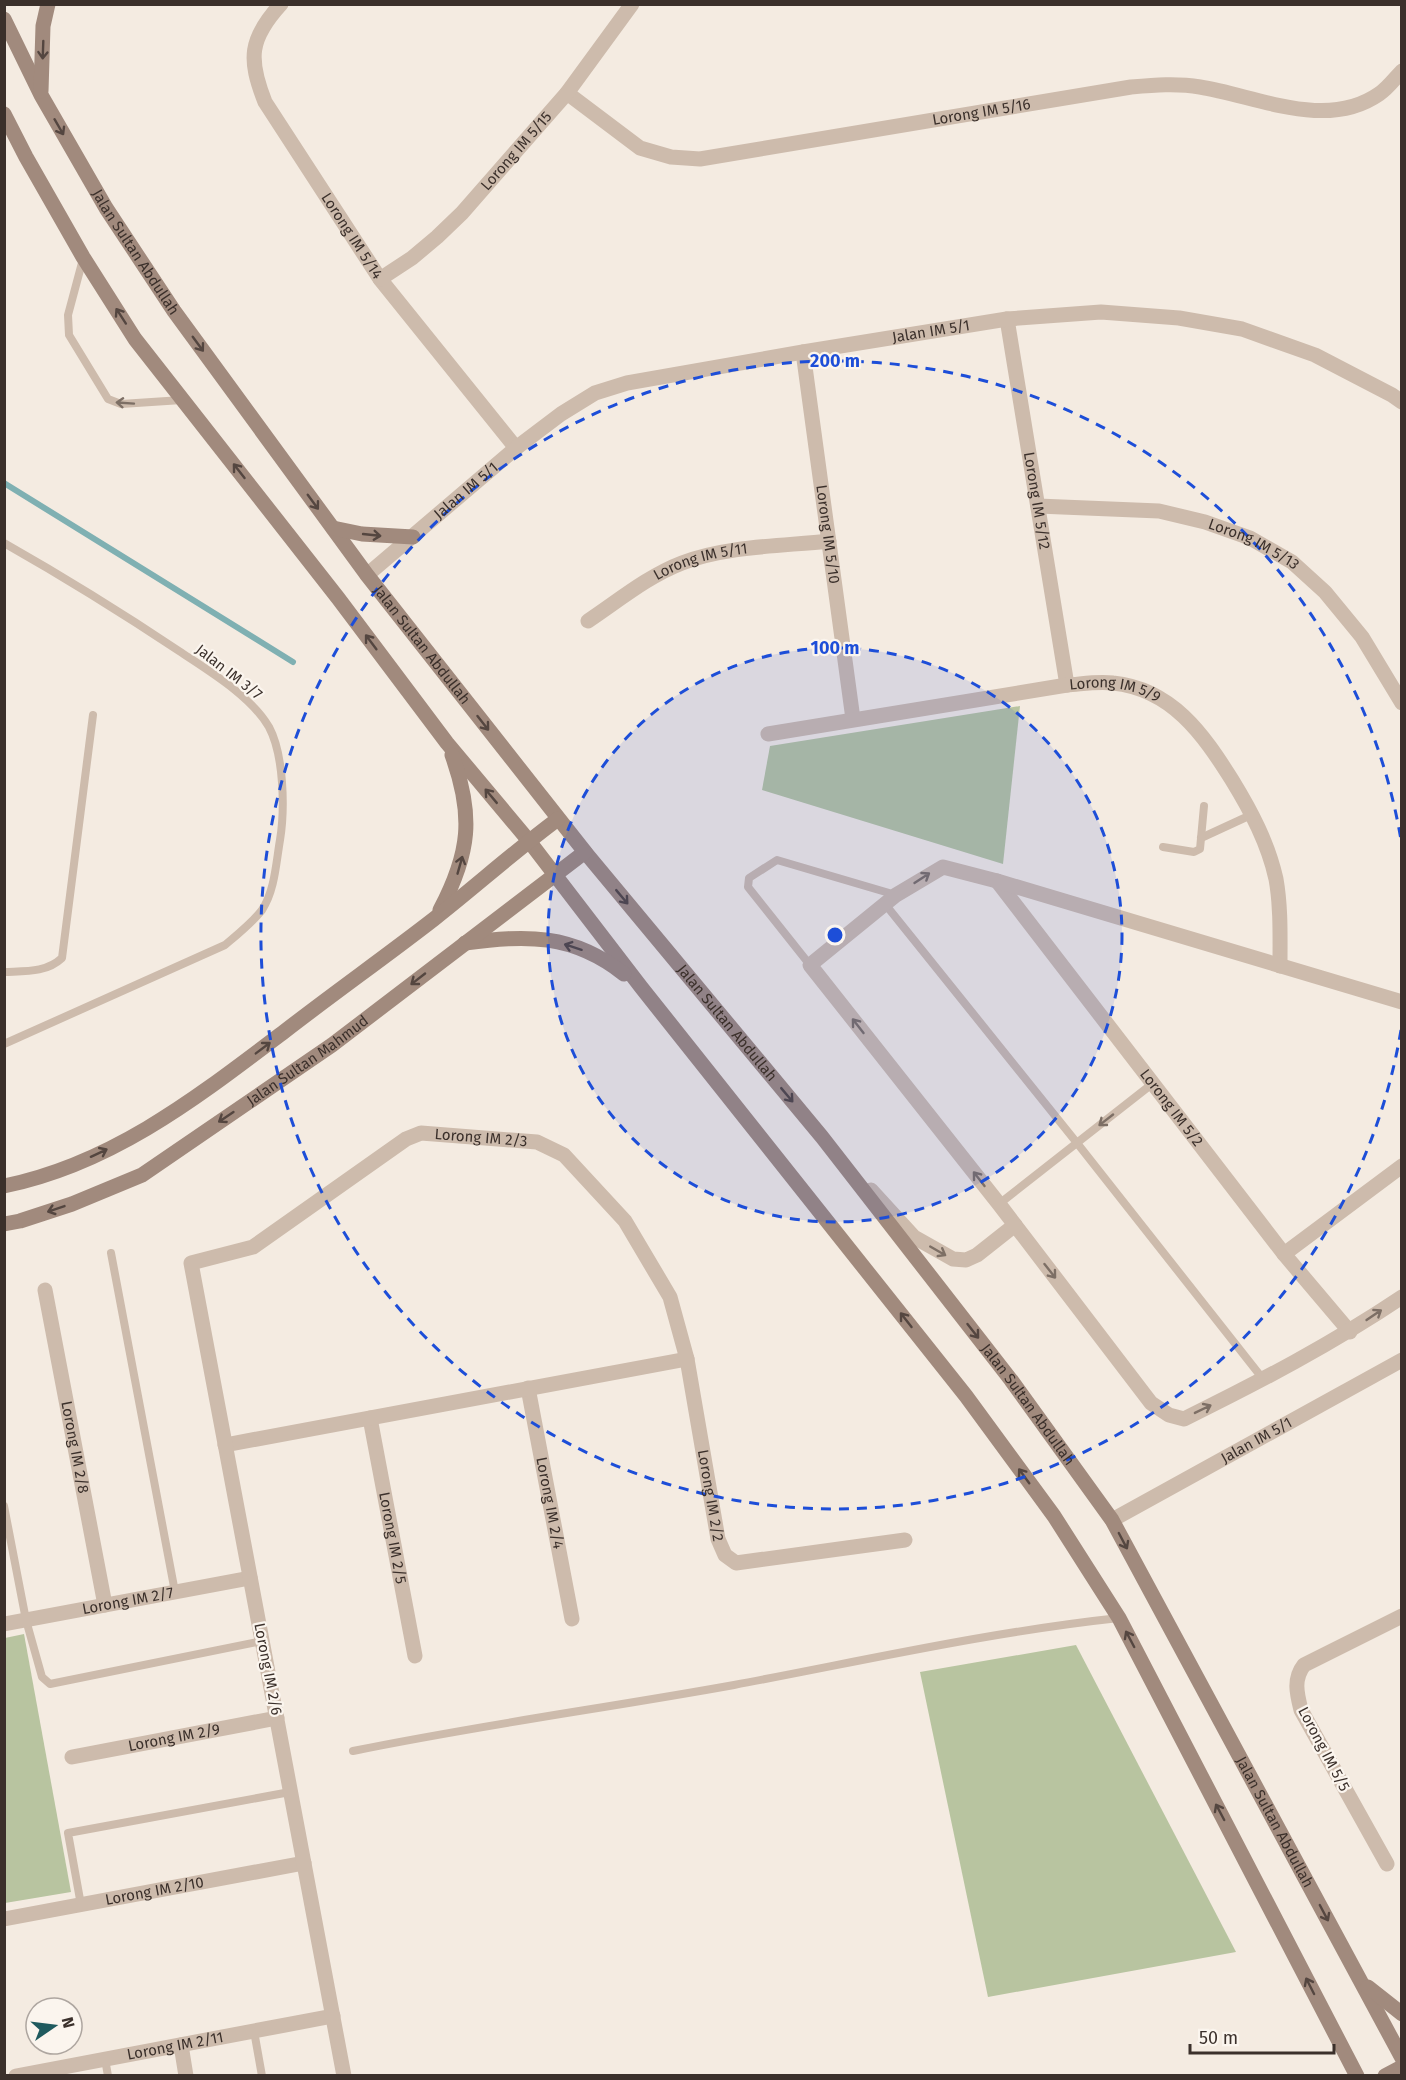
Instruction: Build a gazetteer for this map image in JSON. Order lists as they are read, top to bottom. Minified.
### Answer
{"streets":{"main road":["Jalan Sultan Abdullah","Jalan Sultan Mahmud"],"street":["Lorong IM 5/16","Lorong IM 5/15","Lorong IM 5/14","Jalan IM 5/1","Lorong IM 5/12","Lorong IM 5/10","Lorong IM 5/13","Lorong IM 5/11","Lorong IM 5/9","Lorong IM 5/2","Lorong IM 2/3","Lorong IM 2/8","Lorong IM 2/2","Lorong IM 2/4","Lorong IM 2/5","Lorong IM 2/7","Lorong IM 2/6","Lorong IM 2/9","Lorong IM 5/5","Lorong IM 2/10","Lorong IM 2/11"],"lane":["Jalan IM 3/7"]},"crossings":[["Lorong IM 5/16","Lorong IM 5/15"],["Lorong IM 5/15","Lorong IM 5/14"],["Lorong IM 5/14","Jalan IM 5/1"],["Jalan Sultan Abdullah","Jalan IM 5/1"],["Jalan Sultan Abdullah","Jalan Sultan Mahmud"],["Jalan IM 5/1","Lorong IM 5/12"],["Jalan IM 5/1","Lorong IM 5/10"],["Lorong IM 5/12","Lorong IM 5/13"],["Lorong IM 5/12","Lorong IM 5/9"],["Lorong IM 5/10","Lorong IM 5/11"],["Lorong IM 5/10","Lorong IM 5/9"],["Lorong IM 2/3","Lorong IM 2/2"],["Lorong IM 2/3","Lorong IM 2/6"],["Lorong IM 2/8","Lorong IM 2/7"],["Lorong IM 2/7","Lorong IM 2/6"],["Lorong IM 2/6","Lorong IM 2/9"],["Lorong IM 2/6","Lorong IM 2/10"],["Lorong IM 2/6","Lorong IM 2/11"]],"scale_bar":"50 m","north":"right","rings":["200 m","100 m"]}
